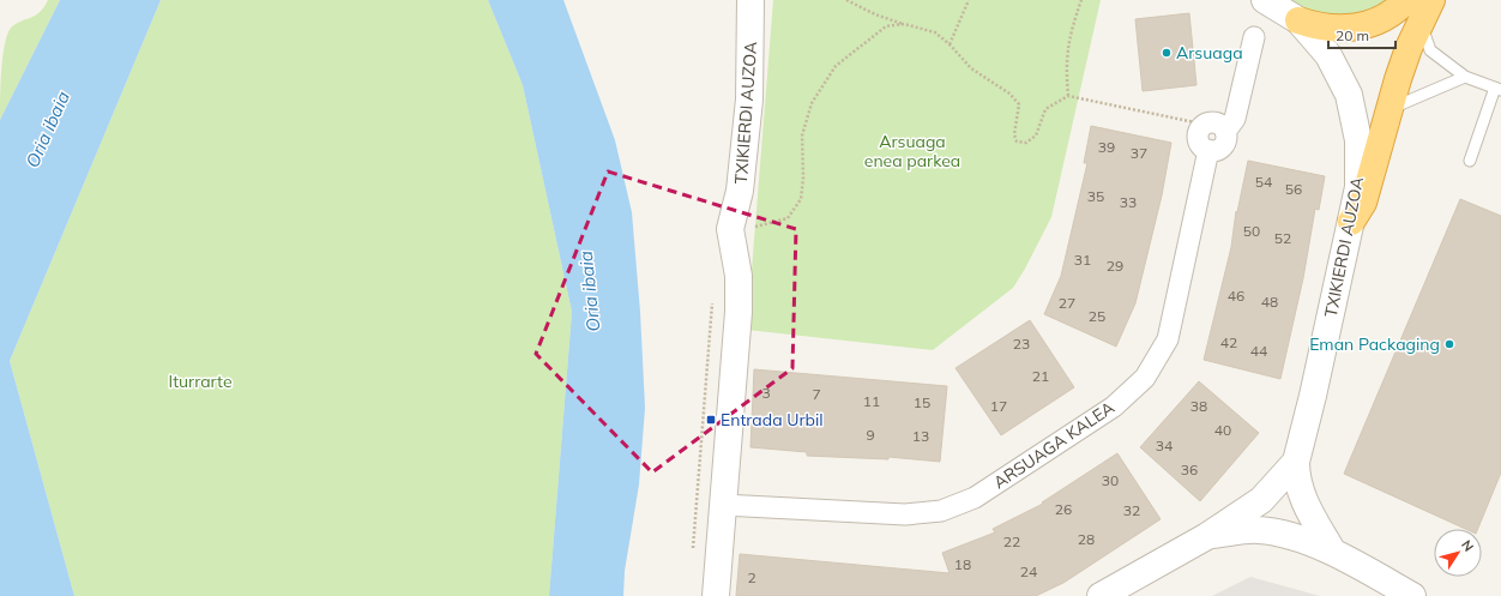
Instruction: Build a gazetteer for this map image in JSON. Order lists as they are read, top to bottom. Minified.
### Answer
{"streets":{"street":["TXIKIERDI AUZOA","ARSUAGA KALEA"]},"crossings":[["TXIKIERDI AUZOA","ARSUAGA KALEA"]],"water":["Oria ibaia"],"parks":["Arsuaga enea parkea","Iturrarte"],"places":{"other":["Arsuaga","Eman Packaging"],"transit":["Entrada Urbil"]},"house_numbers":["39","37","54","56","35","33","50","52","31","29","46","48","27","25","42","23","44","21","3","7","11","15","17","38","40","9","13","34","36","30","26","32","28","22","18","24","2"],"scale_bar":"20 m","north":"top right"}
